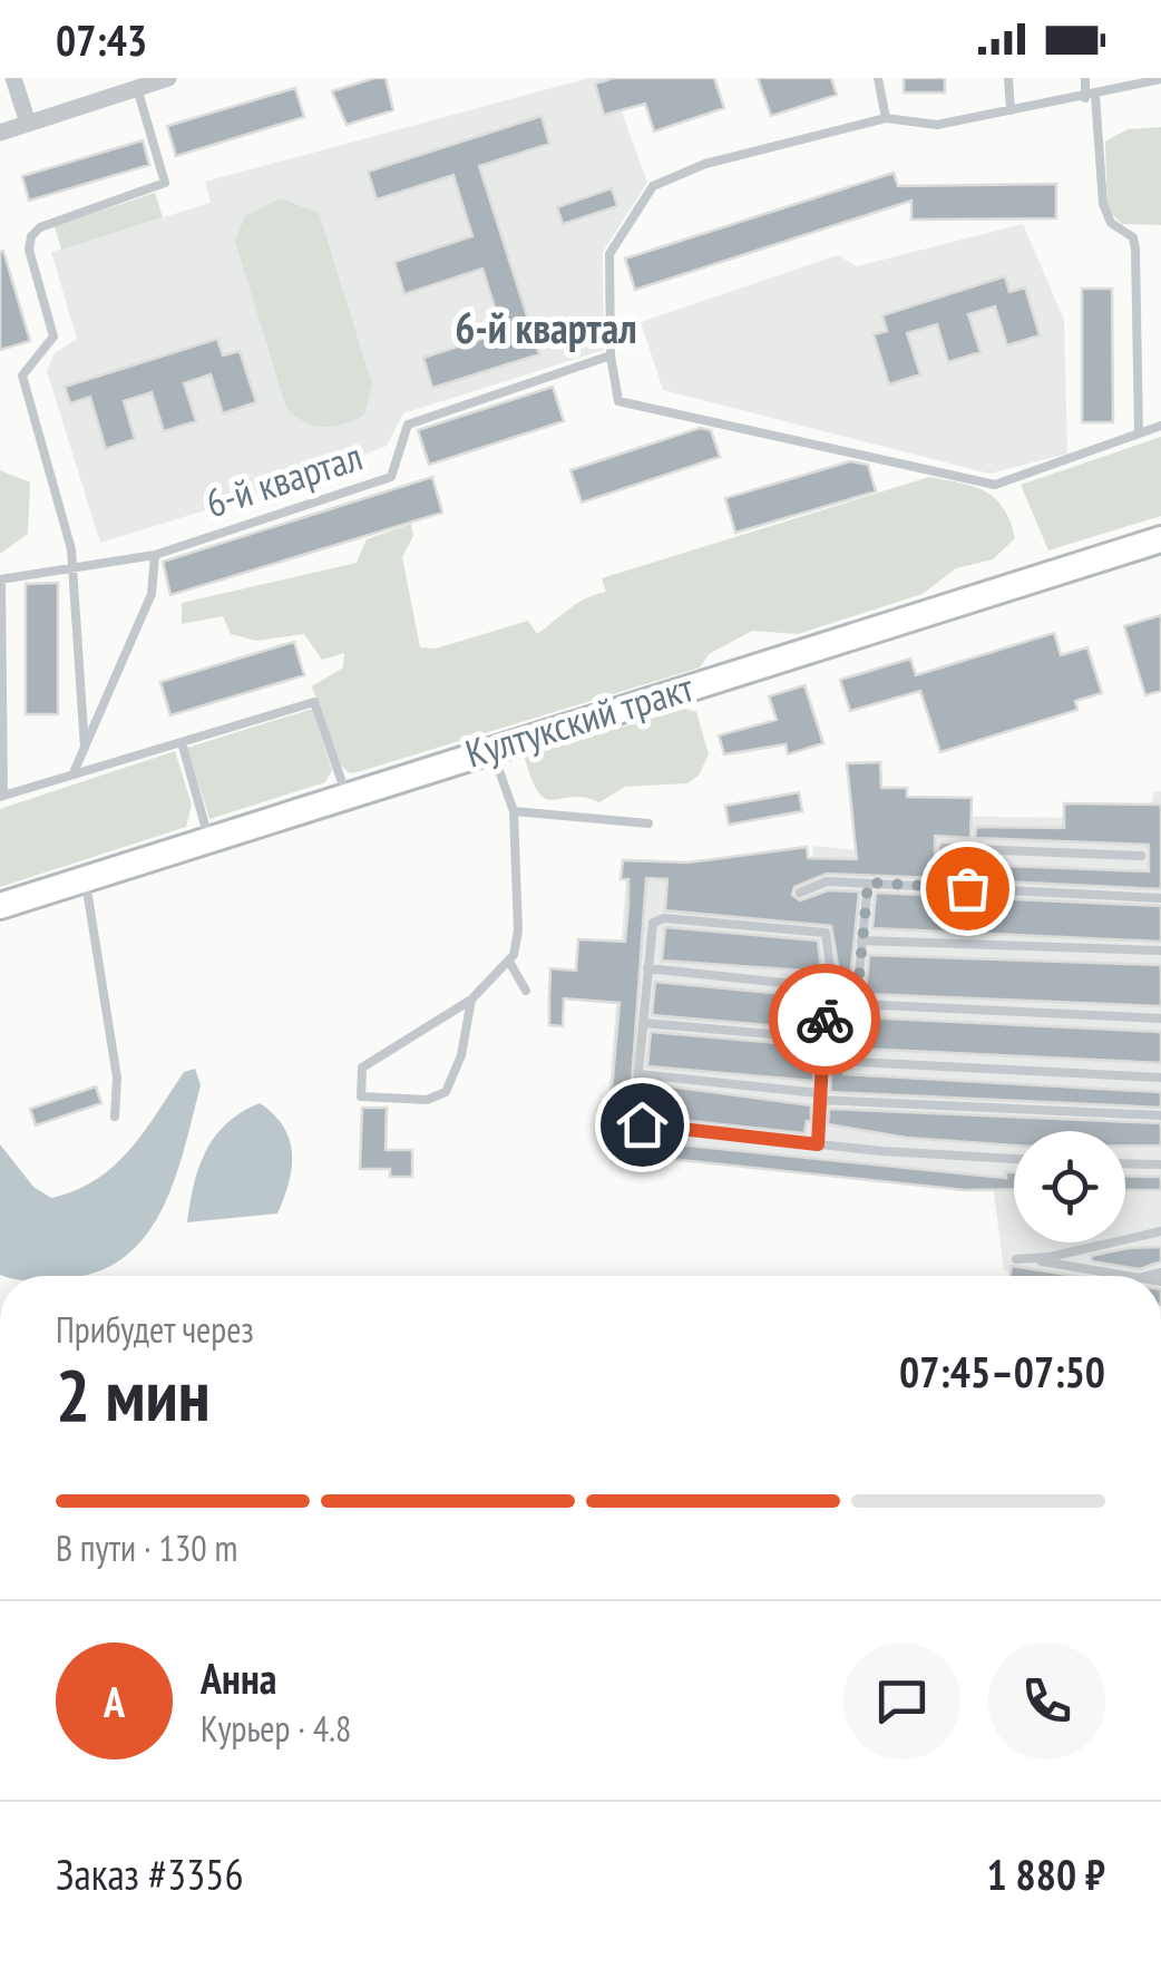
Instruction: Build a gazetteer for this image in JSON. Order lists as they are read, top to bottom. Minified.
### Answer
{"streets":{"main road":["Култукский тракт"],"lane":["6-й квартал"]},"districts":["6-й квартал"],"page":{"status":"07:43","heading":["2 мин","Прибудет через","07:45–07:50"],"panel":["Анна","Курьер · 4.8","Заказ #3356","1 880 ₽"],"bar":"В пути · 130 m","round":"А"}}
